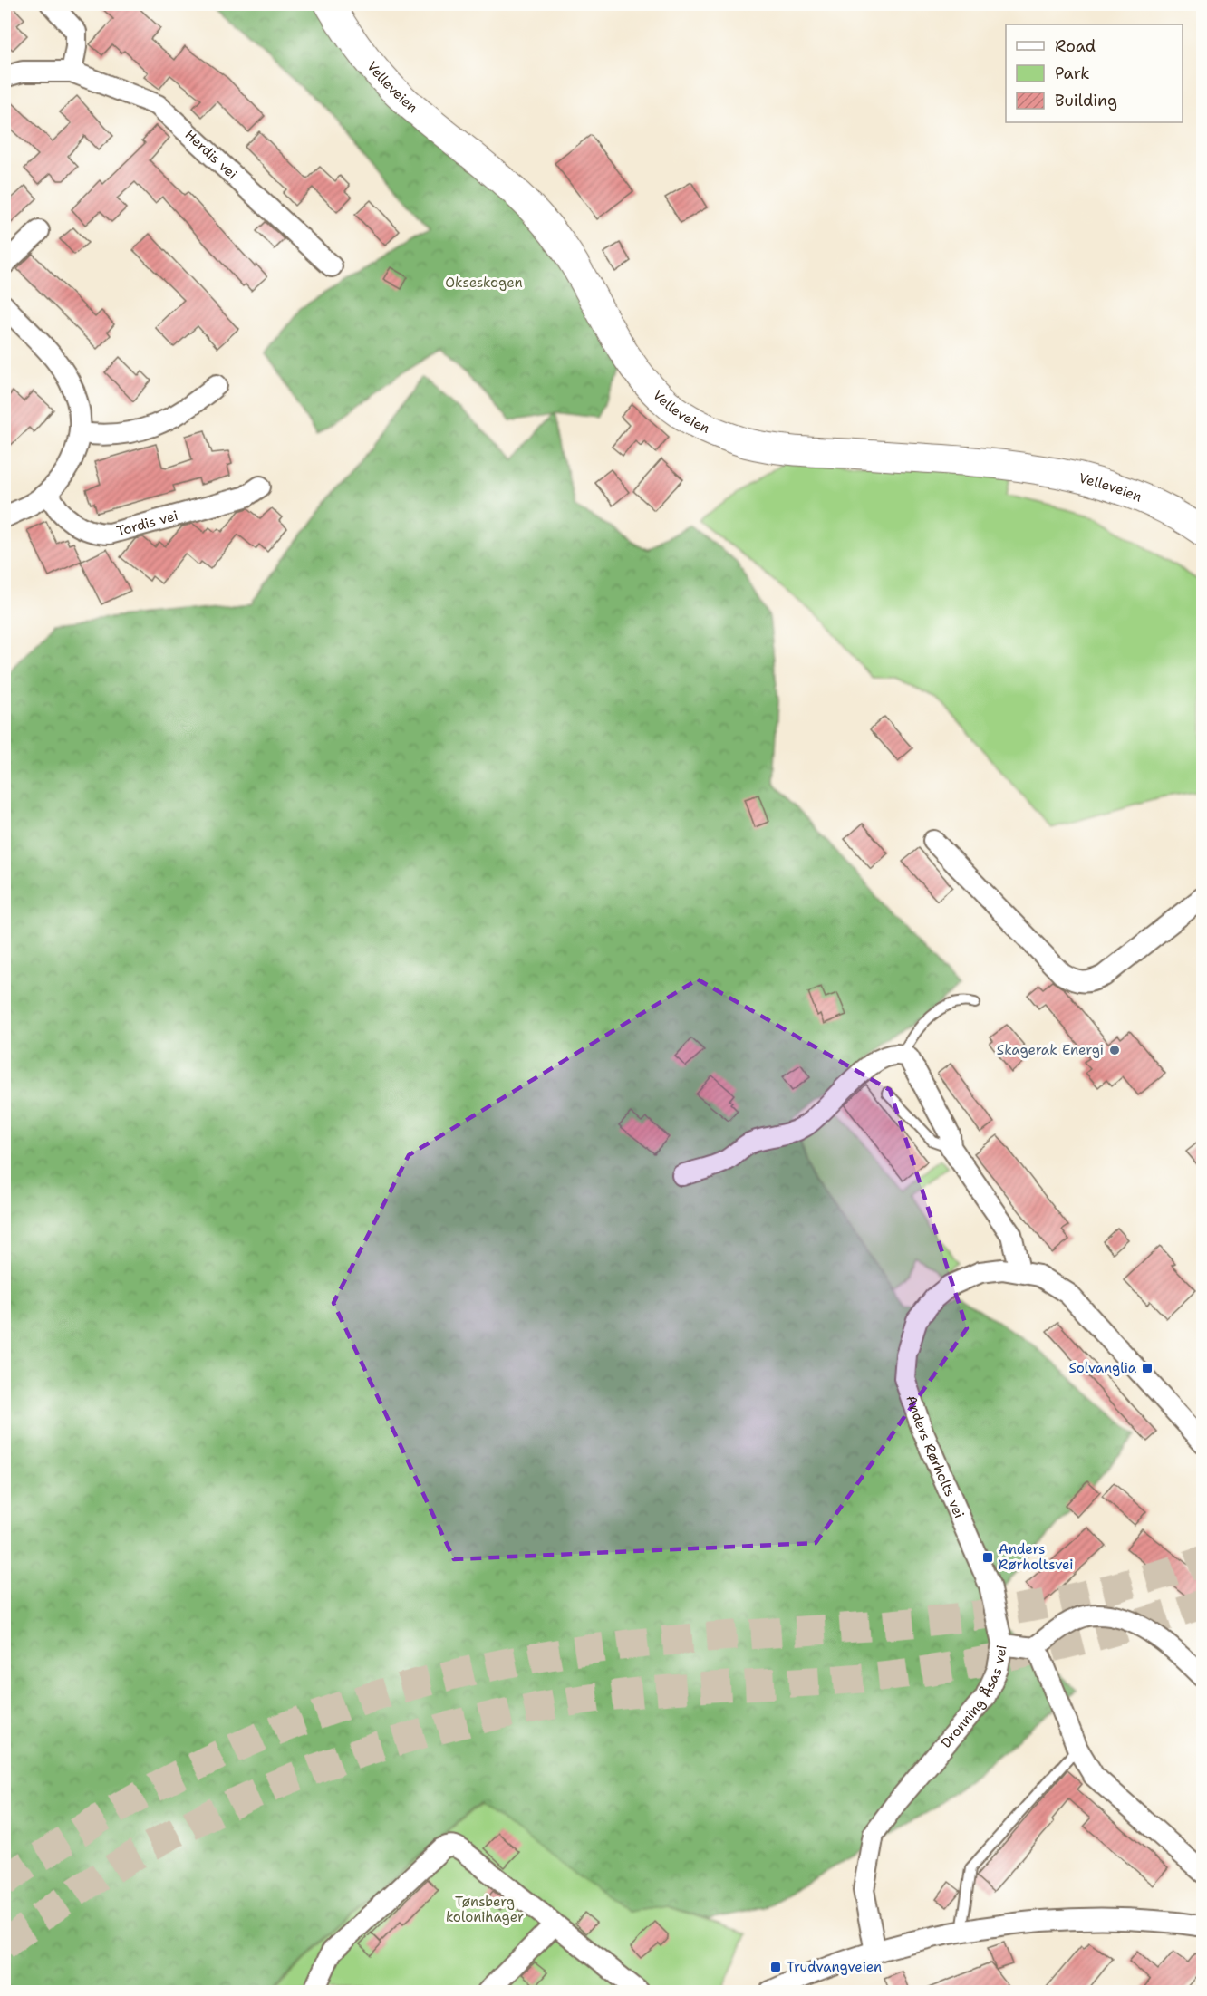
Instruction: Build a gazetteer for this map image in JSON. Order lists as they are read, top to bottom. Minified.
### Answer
{"streets":{"main road":["Velleveien"],"street":["Herdis vei","Tordis vei","Anders Rørholts vei","Dronning Åsas vei"]},"crossings":[["Anders Rørholts vei","Dronning Åsas vei"]],"parks":["Okseskogen","Tønsberg kolonihager"],"places":{"other":["Skagerak Energi"],"transit":["Solvanglia","Anders Rørholtsvei","Trudvangveien"]},"legend":["Road","Park","Building"]}
